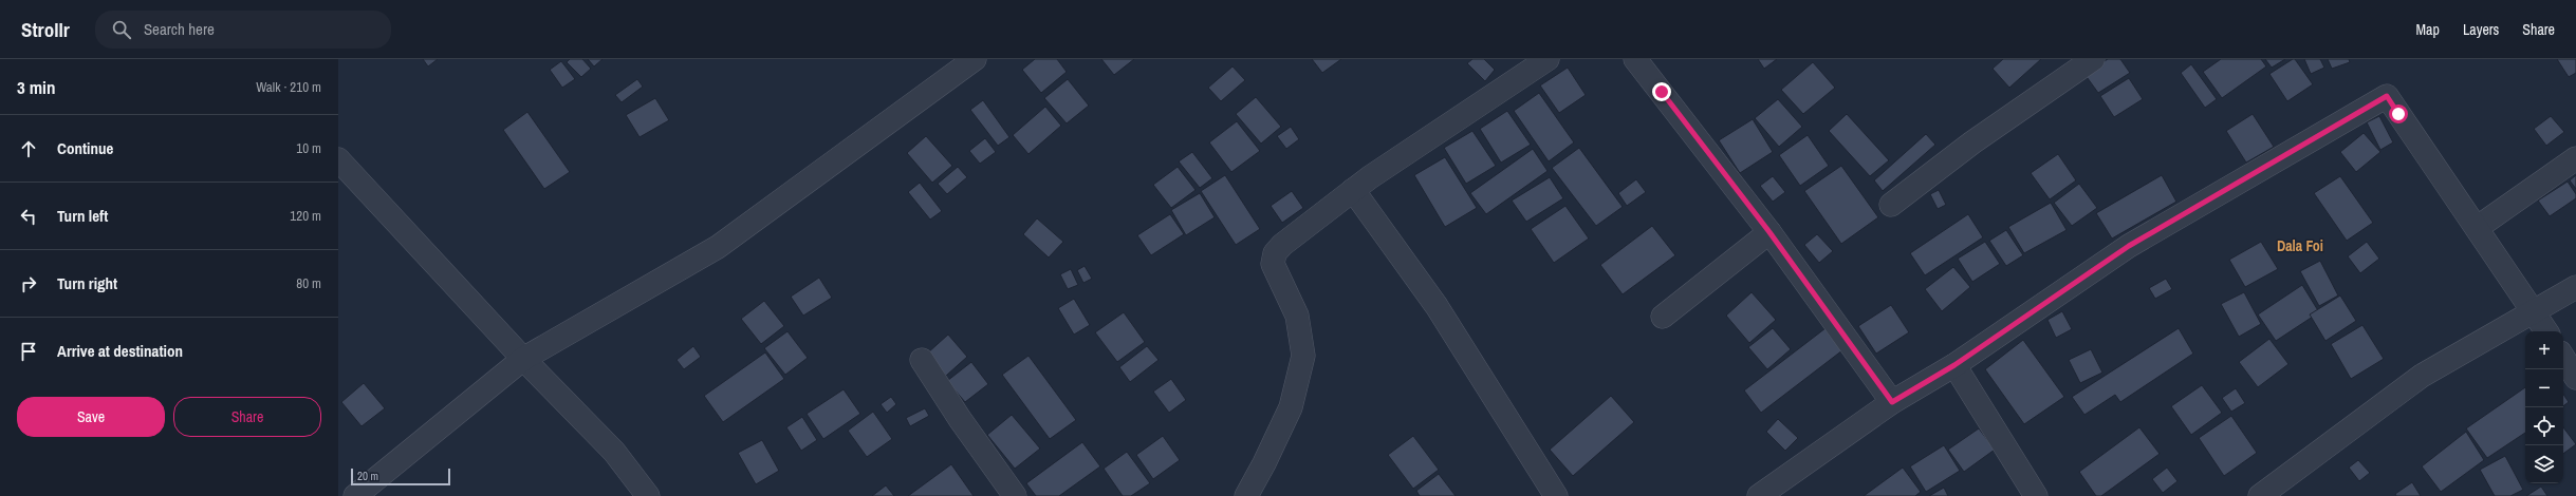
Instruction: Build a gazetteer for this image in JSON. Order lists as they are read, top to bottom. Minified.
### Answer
{"districts":["Dala Foi"],"scale_bar":"20 m","page":{"header":"Strollr","search":"Search here","nav":["Map","Layers","Share"],"heading":["3 min","Walk · 210 m"],"list":[["Continue","10 m"],["Turn left","120 m"],["Turn right","80 m"],"Arrive at destination"],"map_buttons":["+","−"],"buttons":["Save","Share"],"scale":"20 m"}}
